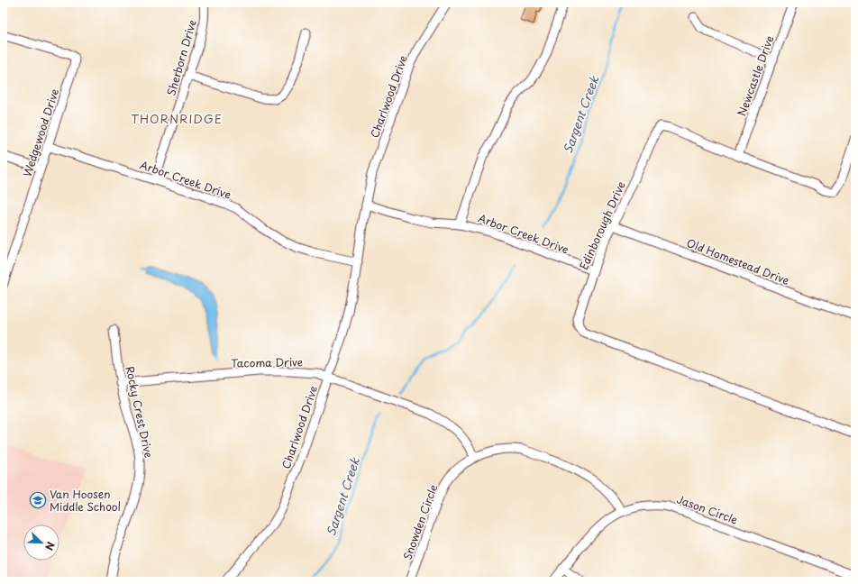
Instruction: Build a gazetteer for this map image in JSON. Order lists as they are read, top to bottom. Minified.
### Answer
{"streets":{"street":["Sherborn Drive","Newcastle Drive","Charlwood Drive","Wedgewood Drive","Arbor Creek Drive","Edinborough Drive","Old Homestead Drive","Tacoma Drive","Rocky Crest Drive","Jason Circle","Snowden Circle"]},"crossings":[["Sherborn Drive","Arbor Creek Drive"],["Newcastle Drive","Edinborough Drive"],["Charlwood Drive","Arbor Creek Drive"],["Charlwood Drive","Tacoma Drive"],["Wedgewood Drive","Arbor Creek Drive"],["Arbor Creek Drive","Edinborough Drive"],["Edinborough Drive","Old Homestead Drive"],["Tacoma Drive","Rocky Crest Drive"],["Tacoma Drive","Snowden Circle"],["Jason Circle","Snowden Circle"]],"districts":["THORNRIDGE"],"water":["Sargent Creek"],"places":{"school or university":["Van Hoosen Middle School"]},"north":"bottom right"}
